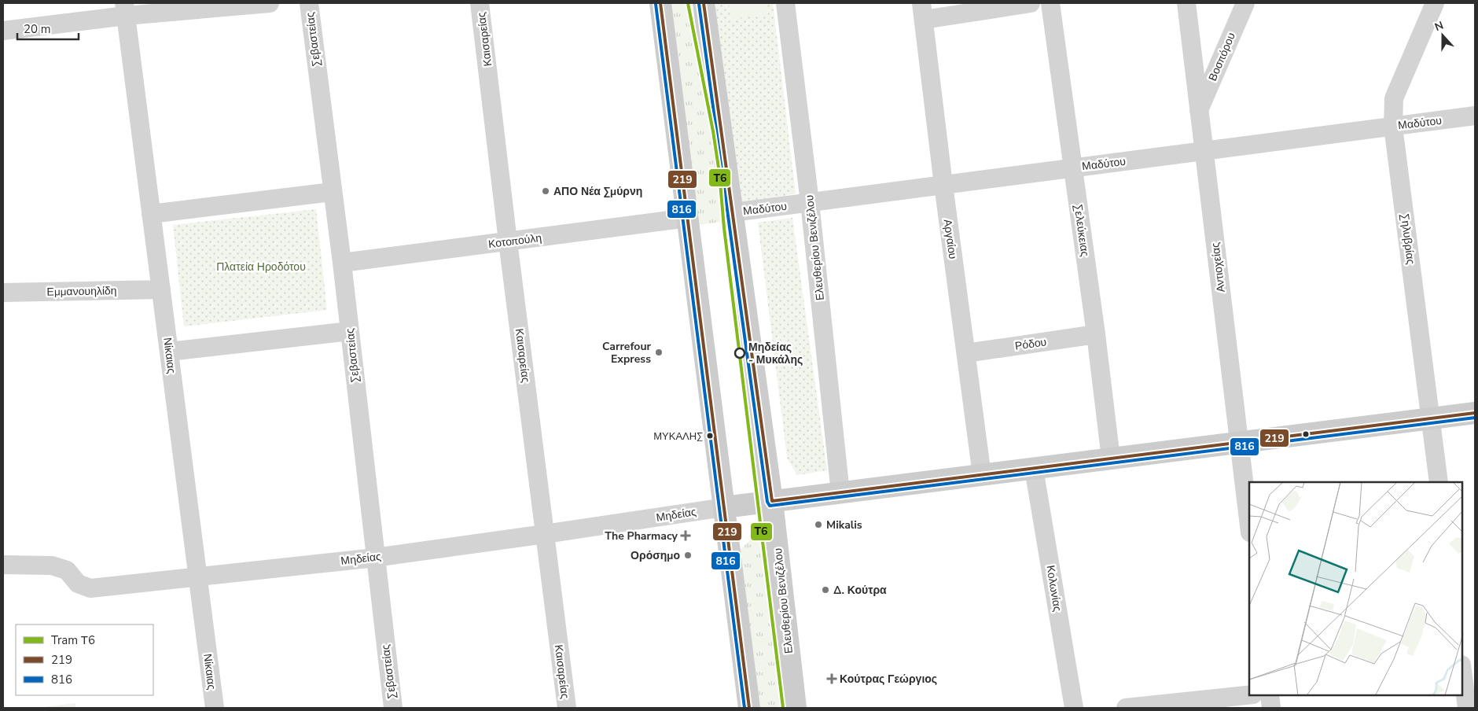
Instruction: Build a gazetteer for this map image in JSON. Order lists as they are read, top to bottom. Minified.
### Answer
{"streets":{"main road":["Ελευθερίου Βενιζέλου"],"street":["Σεβαστείας","Καισαρείας","Βοσπόρου","Μαδύτου","Σελεύκειας","Αργαίου","Σηλυβρίας","Κοτοπούλη","Αντιοχείας","Εμμανουηλίδη","Ρόδου","Νίκαιας","Μηδείας","Κολωνίας"]},"crossings":[["Σεβαστείας","Κοτοπούλη"],["Σεβαστείας","Μηδείας"],["Καισαρείας","Κοτοπούλη"],["Καισαρείας","Μηδείας"],["Βοσπόρου","Αντιοχείας"],["Μαδύτου","Σελεύκειας"],["Μαδύτου","Αργαίου"],["Μαδύτου","Σηλυβρίας"],["Μαδύτου","Ελευθερίου Βενιζέλου"],["Μαδύτου","Αντιοχείας"],["Σελεύκειας","Ρόδου"],["Αργαίου","Ρόδου"],["Εμμανουηλίδη","Νίκαιας"],["Νίκαιας","Μηδείας"]],"parks":["Πλατεία Ηροδότου"],"places":{"other":["ΑΠΟ Νέα Σμύρνη","Carrefour Express","Μηδείας - Μυκάλης","ΜΥΚΑΛΗΣ","Mikalis","Ορόσημο","Δ. Κούτρα"],"health":["The Pharmacy","Κούτρας Γεώργιος"]},"lines":["tram line Τ6","transit line 219","transit line 816"],"legend":["Tram Τ6","219","816"],"scale_bar":"20 m","north":"top"}
